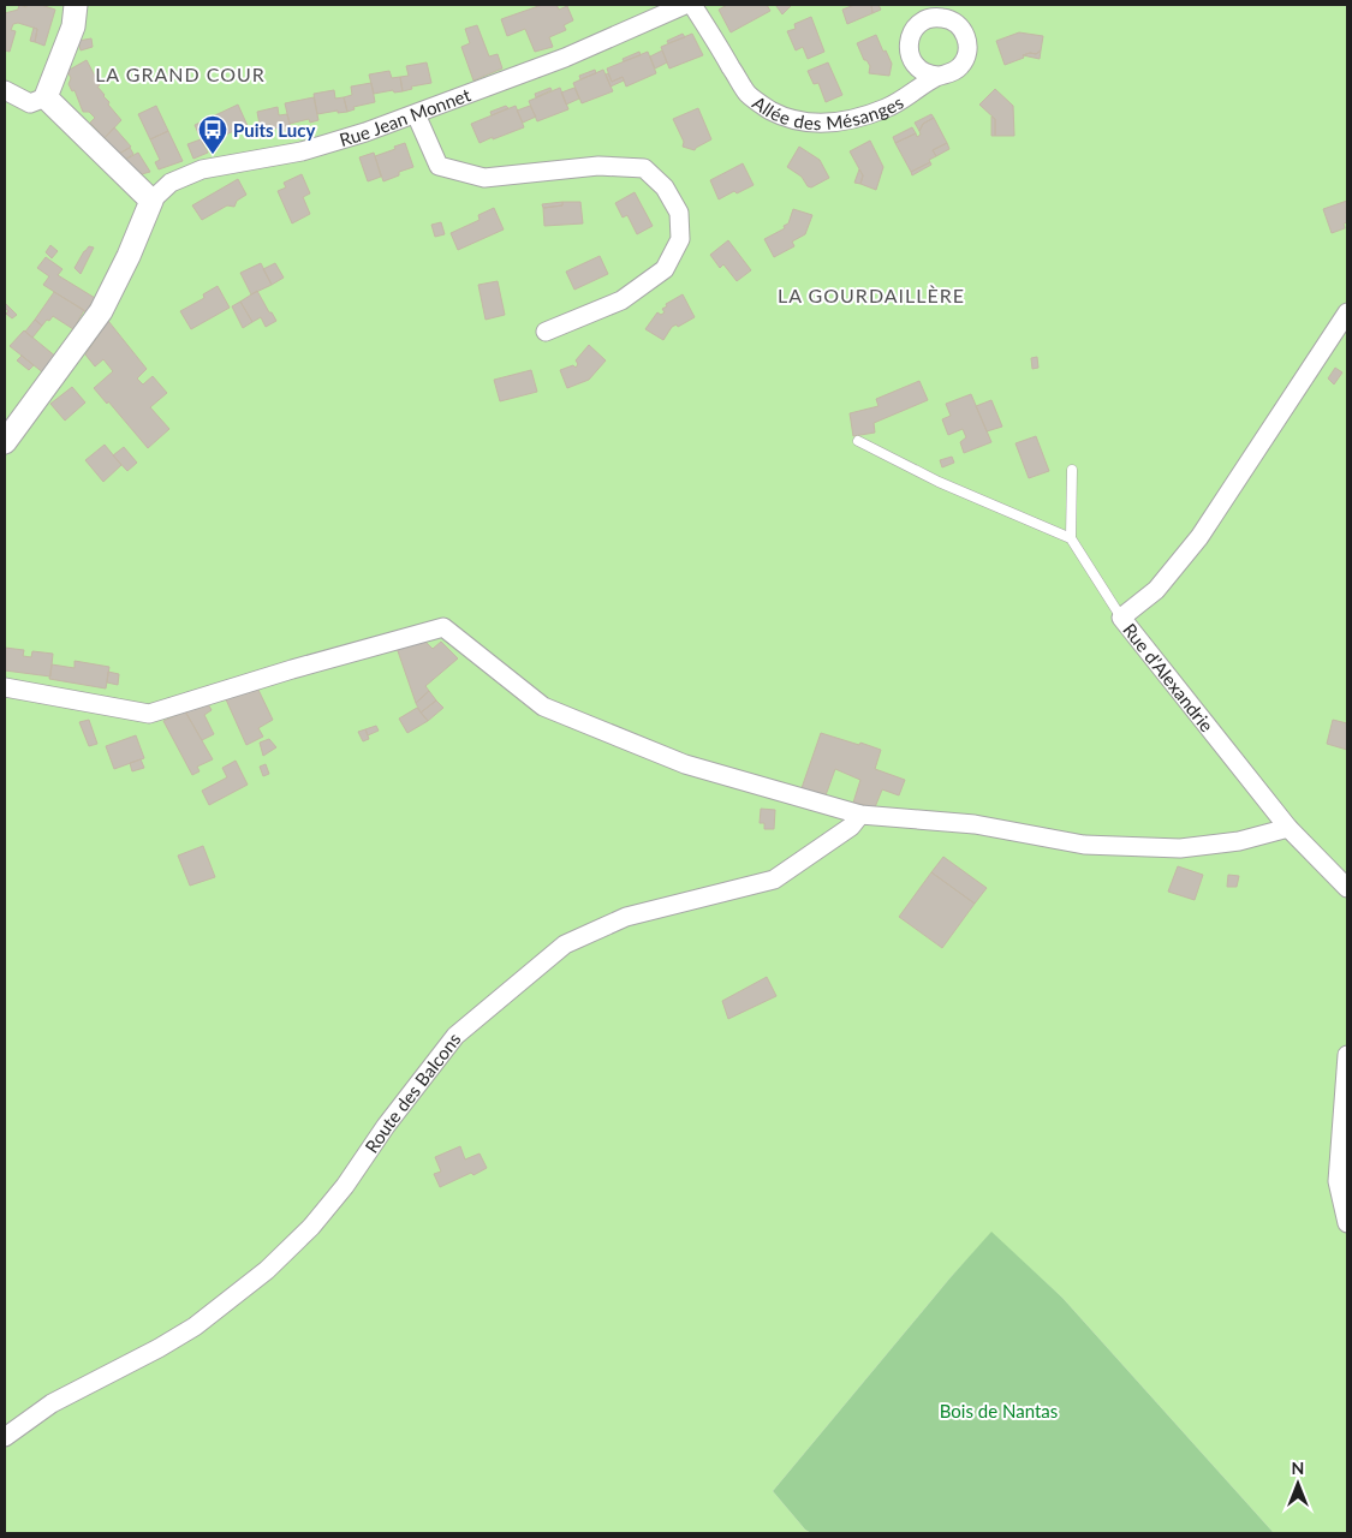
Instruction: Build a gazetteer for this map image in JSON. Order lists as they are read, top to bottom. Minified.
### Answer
{"streets":{"street":["Allée des Mésanges","Rue Jean Monnet","Rue d’Alexandrie","Route des Balcons"]},"districts":["LA GRAND COUR","LA GOURDAILLÈRE"],"parks":["Bois de Nantas"],"places":{"bus stop":["Puits Lucy"]},"north":"top"}
